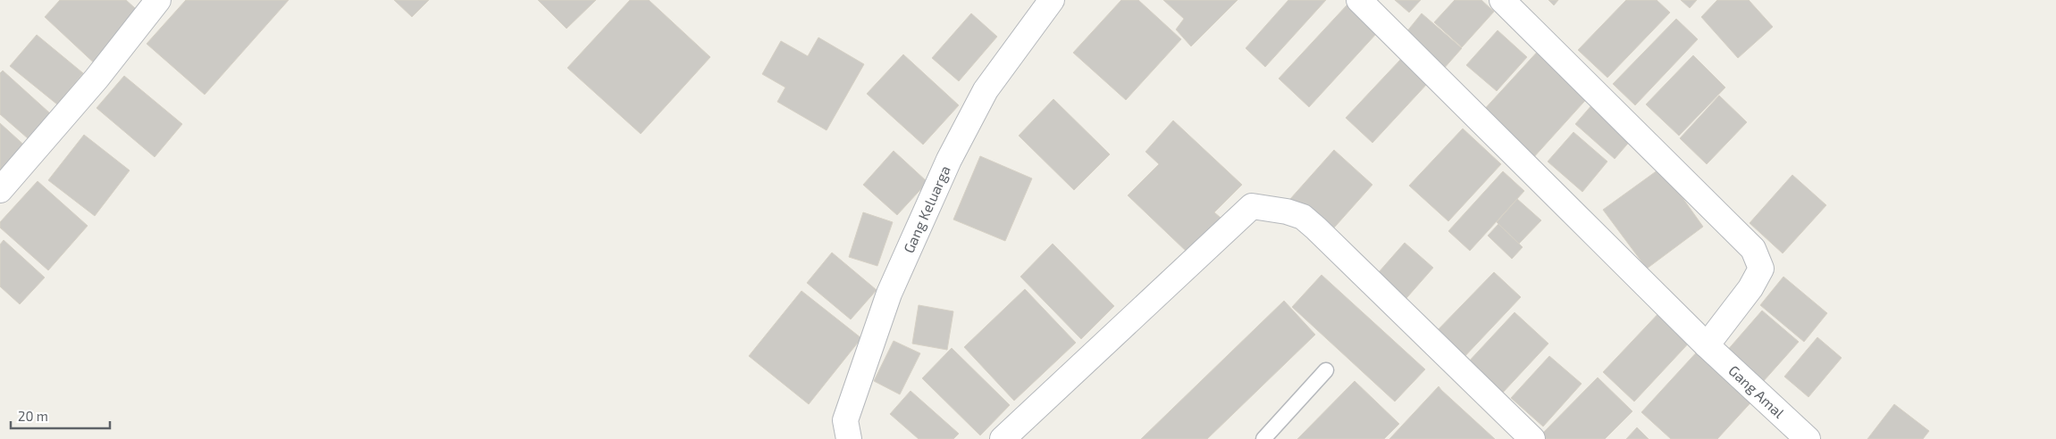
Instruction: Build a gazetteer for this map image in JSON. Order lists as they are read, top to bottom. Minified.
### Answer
{"streets":{"street":["Gang Keluarga","Gang Amal"]},"scale_bar":"20 m"}
